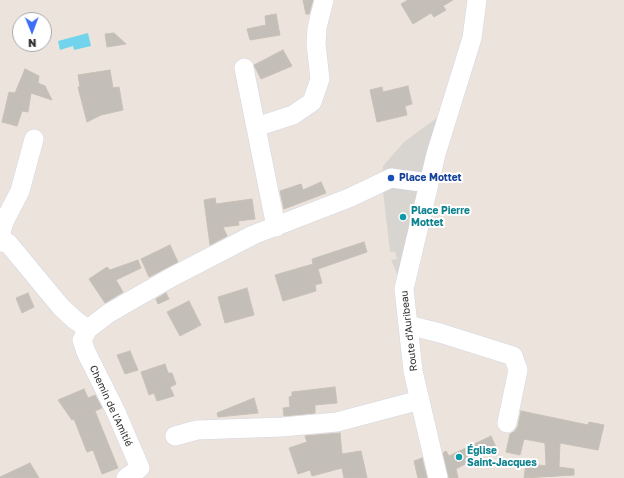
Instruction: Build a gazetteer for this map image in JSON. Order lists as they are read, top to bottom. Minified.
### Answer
{"streets":{"street":["Route d'Auribeau","Chemin de l'Amitié"]},"places":["Place Mottet","Place Pierre Mottet","Église Saint-Jacques"],"north":"bottom"}
